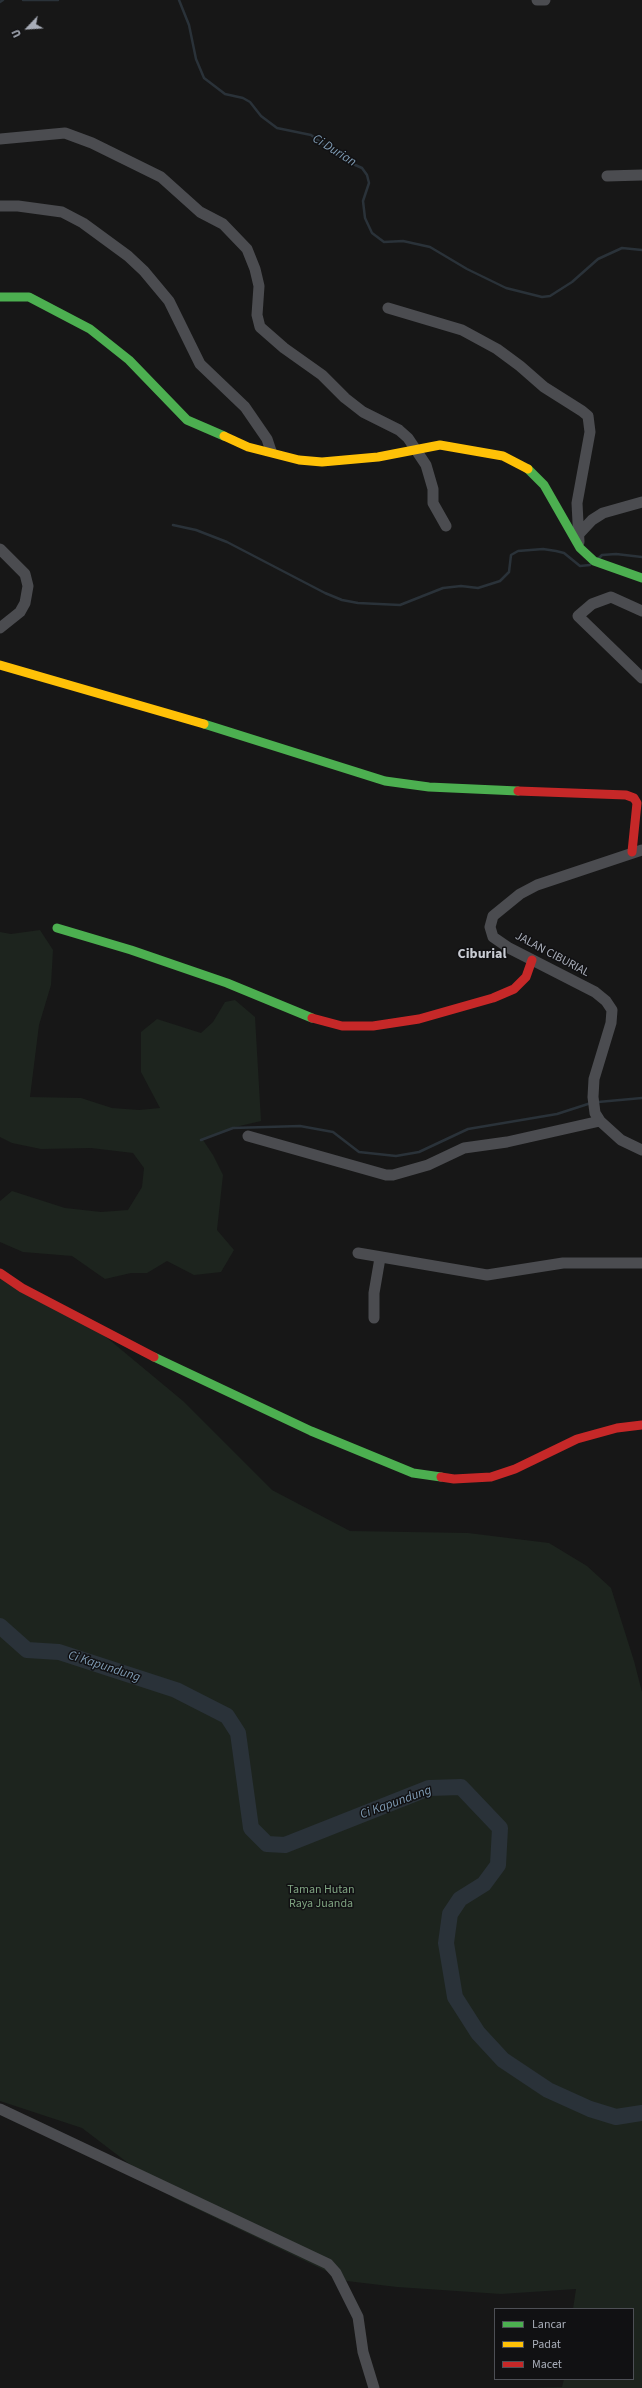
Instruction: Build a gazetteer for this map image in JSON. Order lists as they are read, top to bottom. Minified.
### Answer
{"streets":{"street":["JALAN CIBURIAL"]},"districts":["Ciburial"],"water":["Ci Durian","Ci Kapundung"],"parks":["Taman Hutan Raya Juanda"],"legend":["Lancar","Padat","Macet"],"north":"bottom left"}
